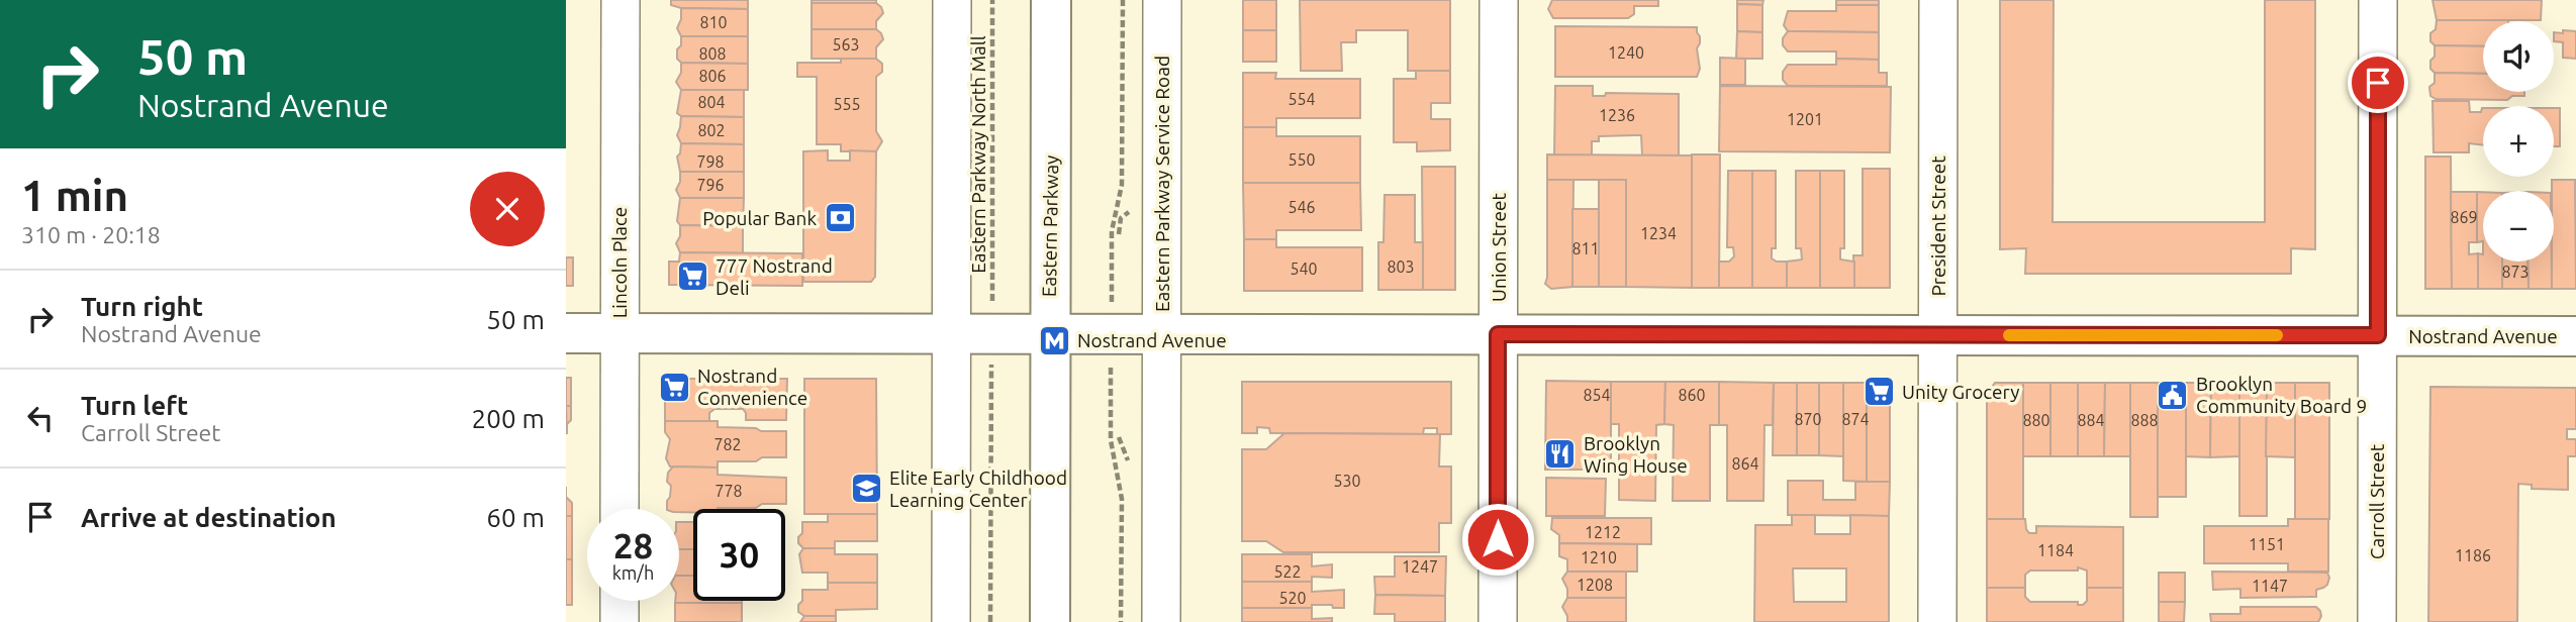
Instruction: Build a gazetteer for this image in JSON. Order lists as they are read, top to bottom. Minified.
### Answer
{"streets":{"main road":["Eastern Parkway","Nostrand Avenue"],"street":["Eastern Parkway Service Road","President Street","Union Street","Lincoln Place","Carroll Street"],"path":["Eastern Parkway North Mall"]},"crossings":[["Eastern Parkway Service Road","Nostrand Avenue"],["Eastern Parkway","Nostrand Avenue"],["President Street","Nostrand Avenue"],["Union Street","Nostrand Avenue"],["Lincoln Place","Nostrand Avenue"],["Nostrand Avenue","Carroll Street"]],"places":{"bank":["Popular Bank"],"supermarket":["777 Nostrand Deli","Nostrand Convenience","Unity Grocery"],"metro station":["Nostrand Avenue"],"public building":["Brooklyn Community Board 9"],"restaurant":["Brooklyn Wing House"],"school or university":["Elite Early Childhood Learning Center"]},"house_numbers":["810","563","1240","808","806","554","804","555","1236","1201","802","550","798","796","546","869","1234","811","803","540","873","854","860","870","874","880","884","888","782","864","530","778","1212","1151","1184","1186","1210","1247","522","1208","1147","520"],"page":{"turn":["50 m","Nostrand Avenue"],"map_buttons":["+","−"],"heading":["1 min","310 m · 20:18"],"list":[{"name":"Turn right","note":"Nostrand Avenue","value":"50 m"},{"name":"Turn left","note":"Carroll Street","value":"200 m"},{"name":"Arrive at destination","value":"60 m"}],"speed":"28 km/h","limit":"30"}}
